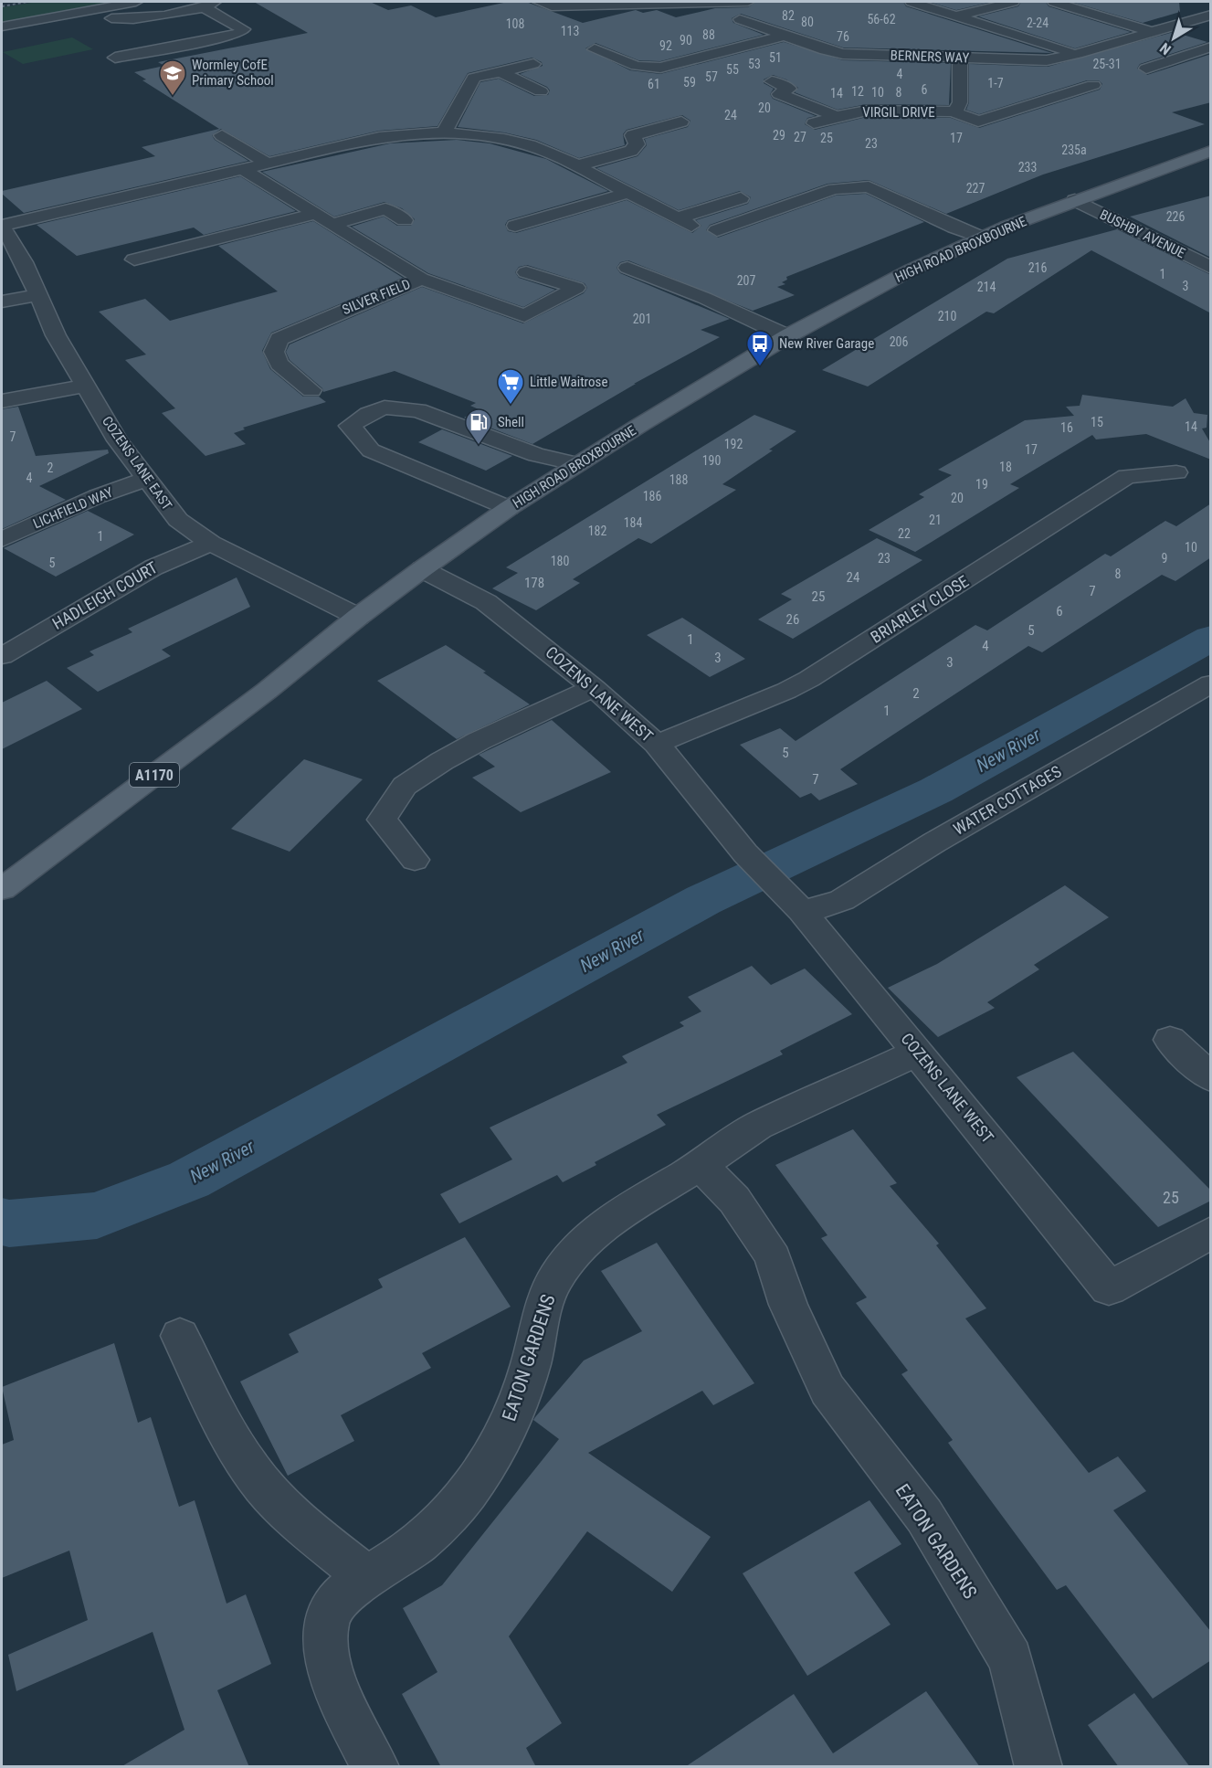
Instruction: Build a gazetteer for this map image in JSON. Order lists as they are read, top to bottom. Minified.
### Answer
{"streets":{"main road":["HIGH ROAD BROXBOURNE","A1170"],"street":["BERNERS WAY","VIRGIL DRIVE","BUSHBY AVENUE","SILVER FIELD","COZENS LANE EAST","LICHFIELD WAY","HADLEIGH COURT","BRIARLEY CLOSE","COZENS LANE WEST","WATER COTTAGES","EATON GARDENS"]},"crossings":[["BERNERS WAY","VIRGIL DRIVE"],["BUSHBY AVENUE","HIGH ROAD BROXBOURNE"],["HIGH ROAD BROXBOURNE","COZENS LANE EAST"],["HIGH ROAD BROXBOURNE","COZENS LANE WEST"],["COZENS LANE EAST","LICHFIELD WAY"],["COZENS LANE EAST","HADLEIGH COURT"],["BRIARLEY CLOSE","COZENS LANE WEST"],["COZENS LANE WEST","WATER COTTAGES"],["COZENS LANE WEST","EATON GARDENS"]],"water":["New River"],"places":{"school or university":["Wormley CofE Primary School"],"bus stop":["New River Garage"],"supermarket":["Little Waitrose"],"fuel station":["Shell"]},"house_numbers":["82","56-62","80","2-24","108","113","88","76","90","92","51","53","25-31","55","4","57","59","1-7","61","6","12","10","8","14","20","24","29","27","25","17","23","235a","233","227","226","216","1","207","3","214","210","201","206","15","14","16","7","192","17","190","18","2","4","188","19","186","20","21","184","182","22","1","10","23","9","180","5","8","24","178","7","25","6","26","5","1","4","3","3","2","1","5","7","25"],"north":"bottom left"}
